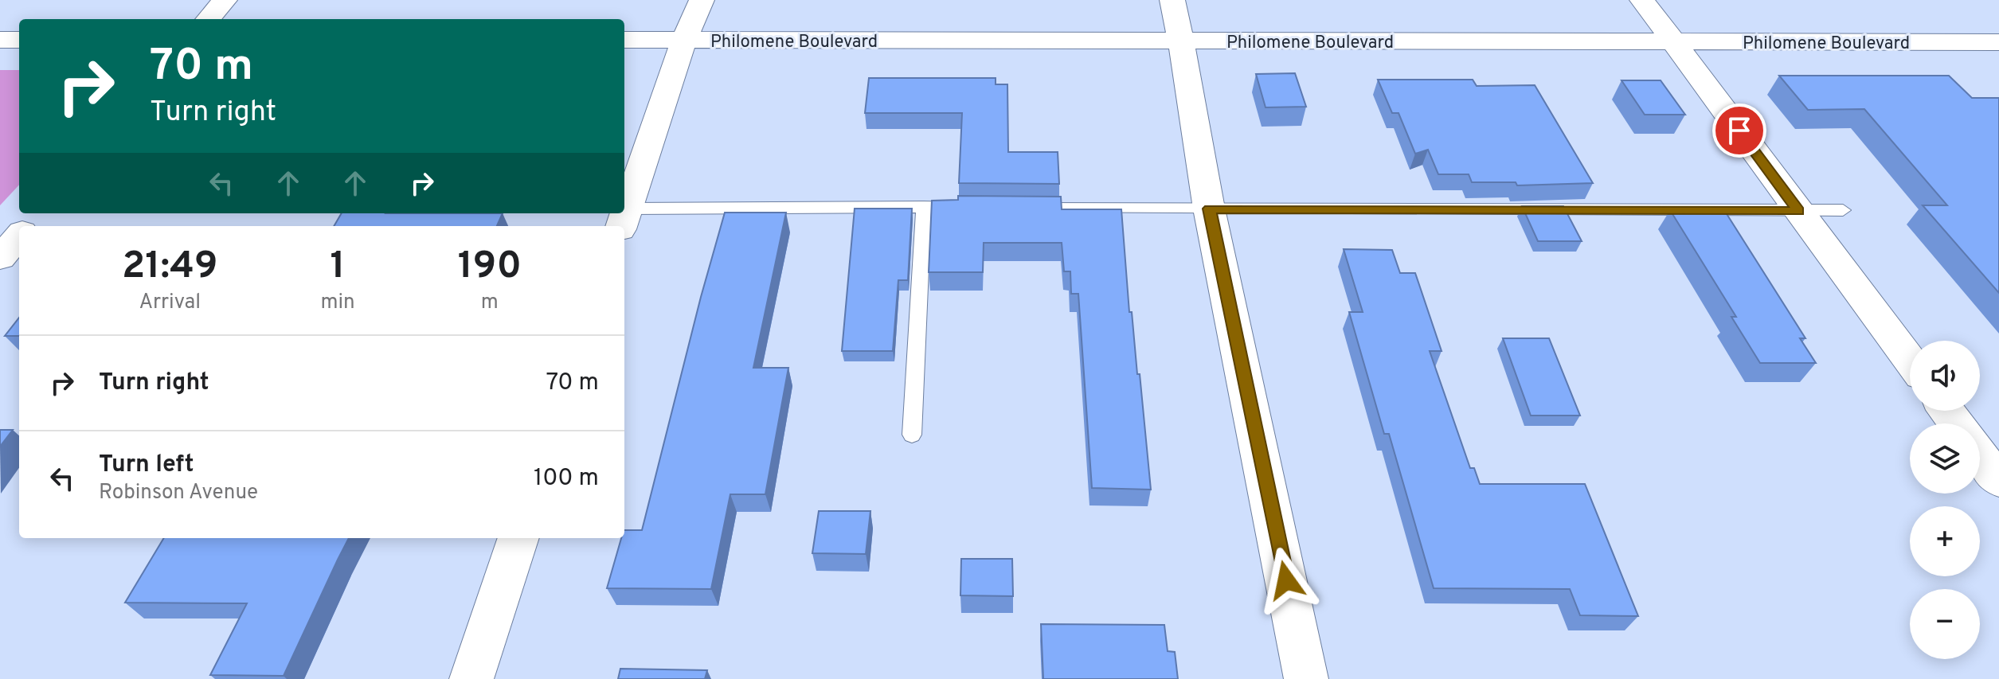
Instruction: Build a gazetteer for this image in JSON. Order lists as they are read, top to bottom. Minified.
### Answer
{"streets":{"street":["Philomene Boulevard"]},"page":{"turn":["70 m","Turn right"],"eta":["21:49","Arrival","1","min","190","m"],"list":[{"name":"Turn right","value":"70 m"},{"name":"Turn left","note":"Robinson Avenue","value":"100 m"}],"map_buttons":["+","−"]}}
